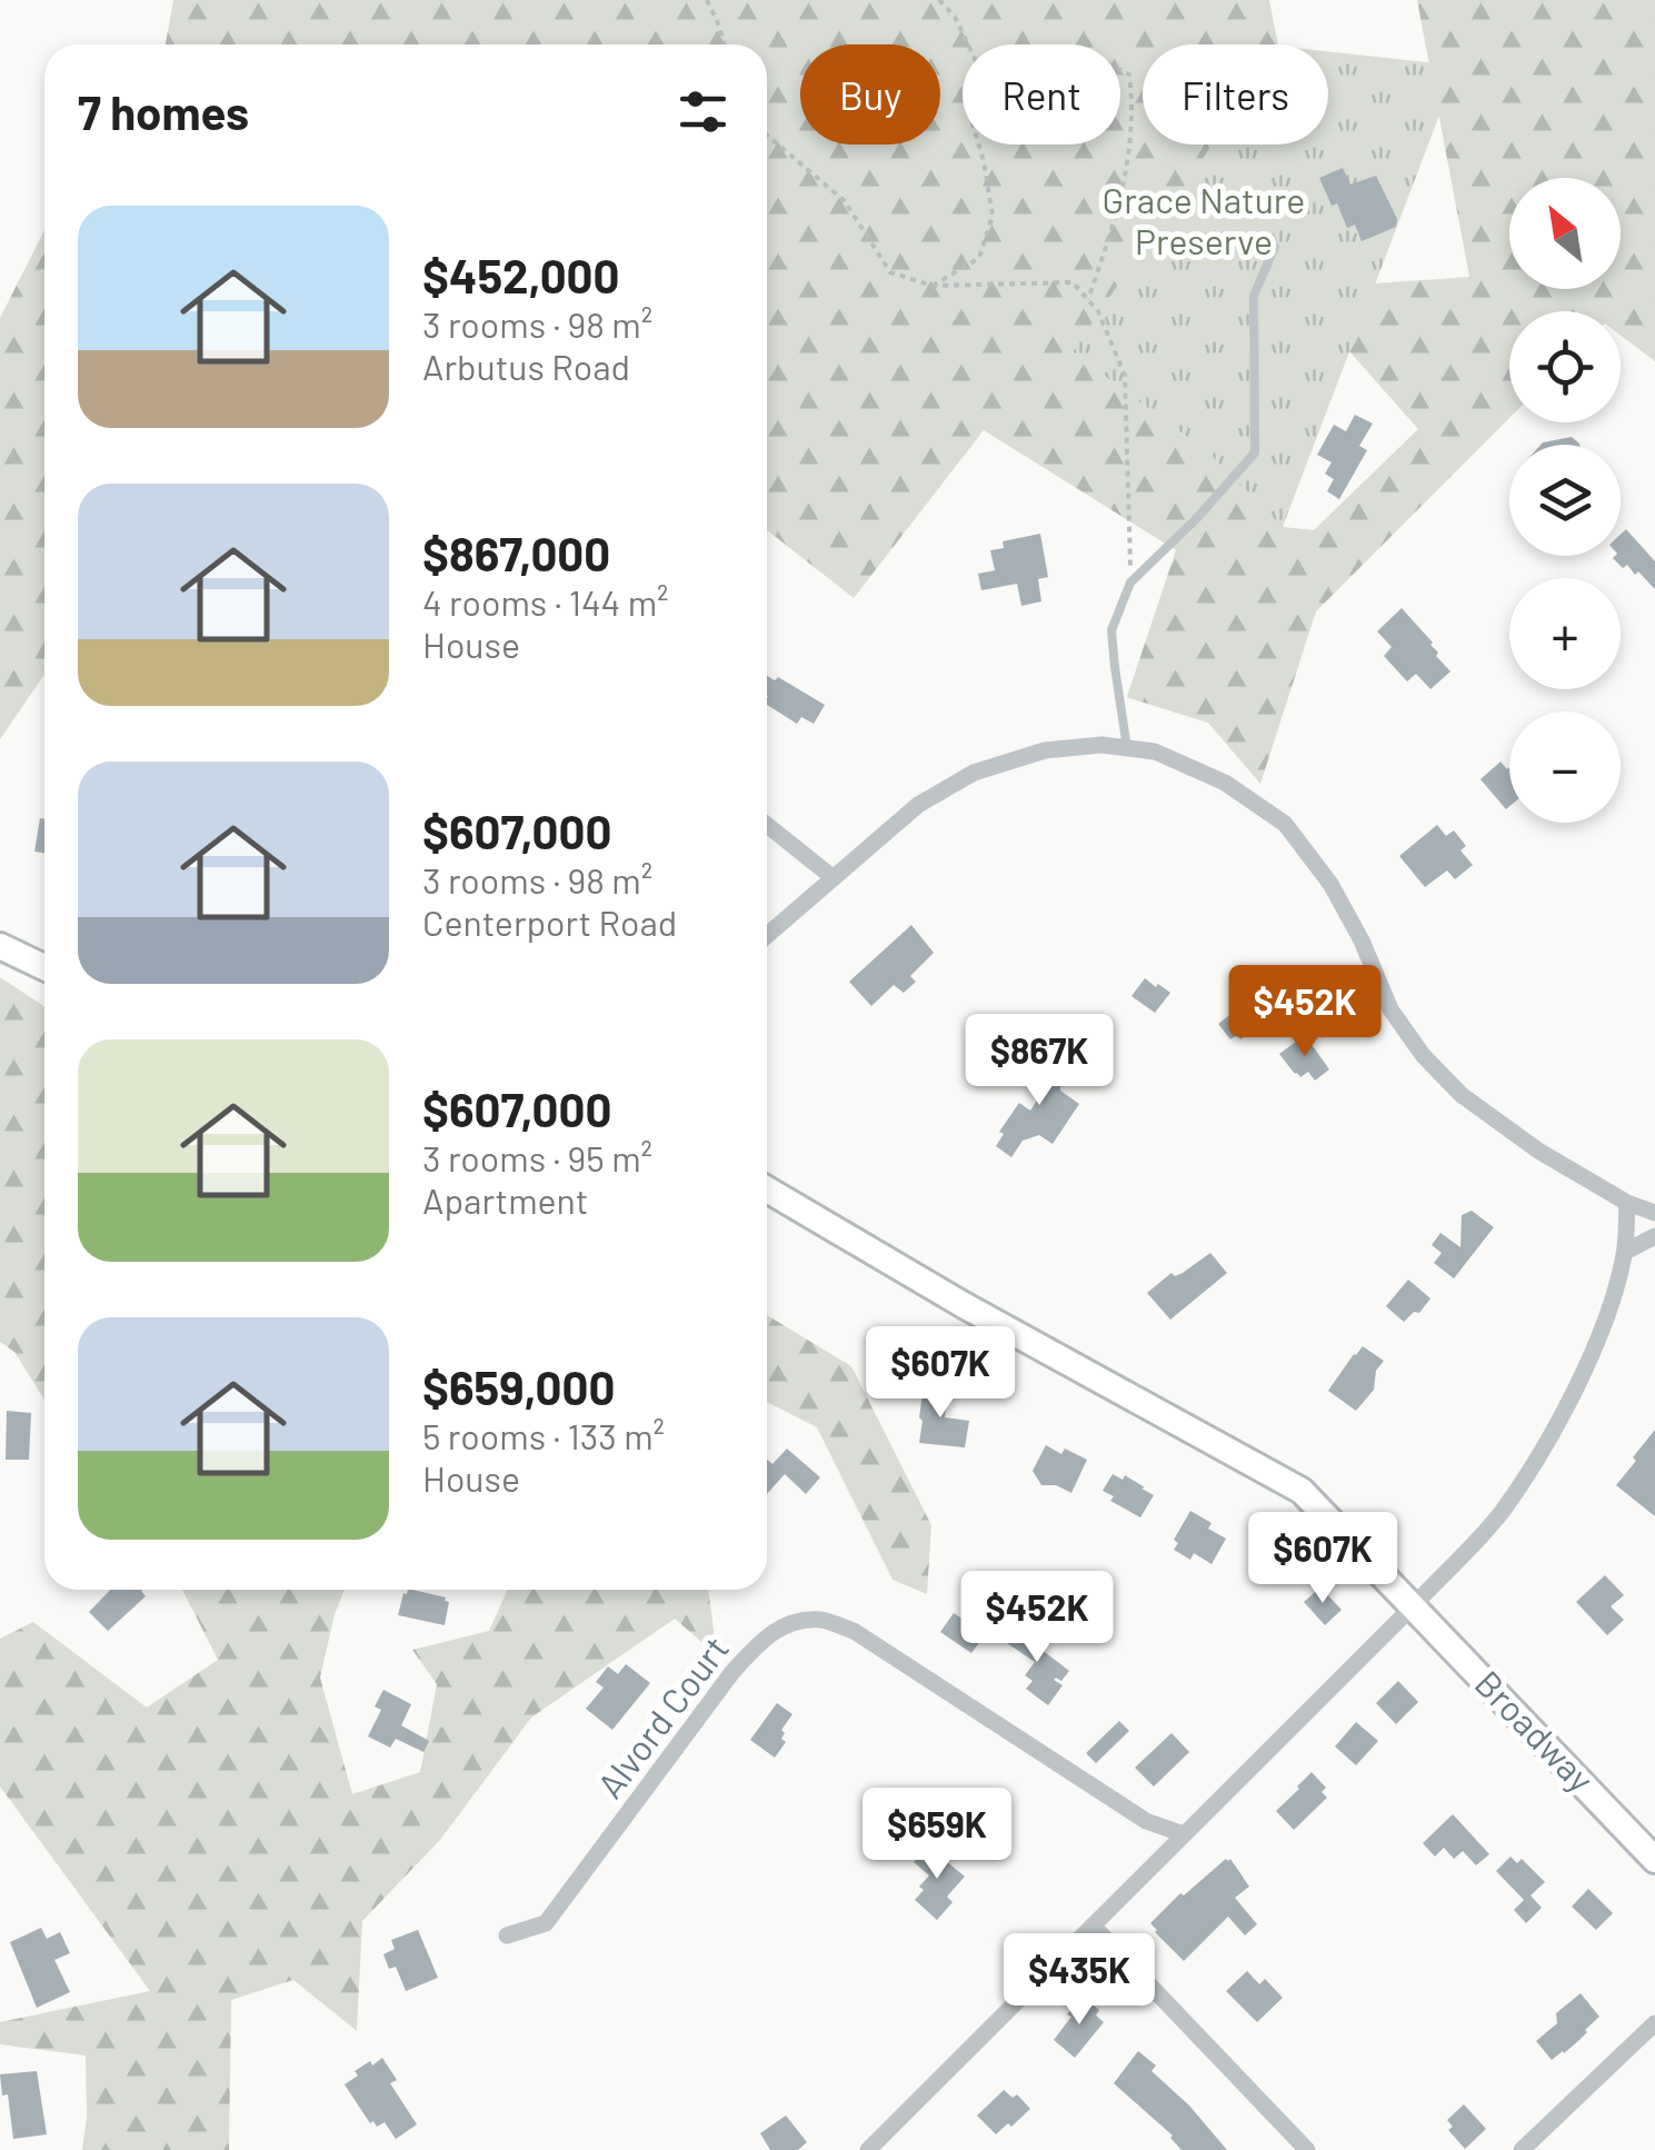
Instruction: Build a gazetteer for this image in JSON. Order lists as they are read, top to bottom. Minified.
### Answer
{"streets":{"main road":["Broadway"],"street":["Alvord Court"]},"parks":["Grace Nature Preserve"],"north":"top left","page":{"chip":["Buy","Rent","Filters"],"heading":"7 homes","map_buttons":["+","−"],"list":[{"name":"$452,000","note":"3 rooms · 98 m² · Arbutus Road"},{"name":"$867,000","note":"4 rooms · 144 m² · House"},{"name":"$607,000","note":"3 rooms · 98 m² · Centerport Road"},{"name":"$607,000","note":"3 rooms · 95 m² · Apartment"},{"name":"$659,000","note":"5 rooms · 133 m² · House"}],"price":["$452K","$867K","$607K","$607K","$452K","$659K","$435K"]}}
